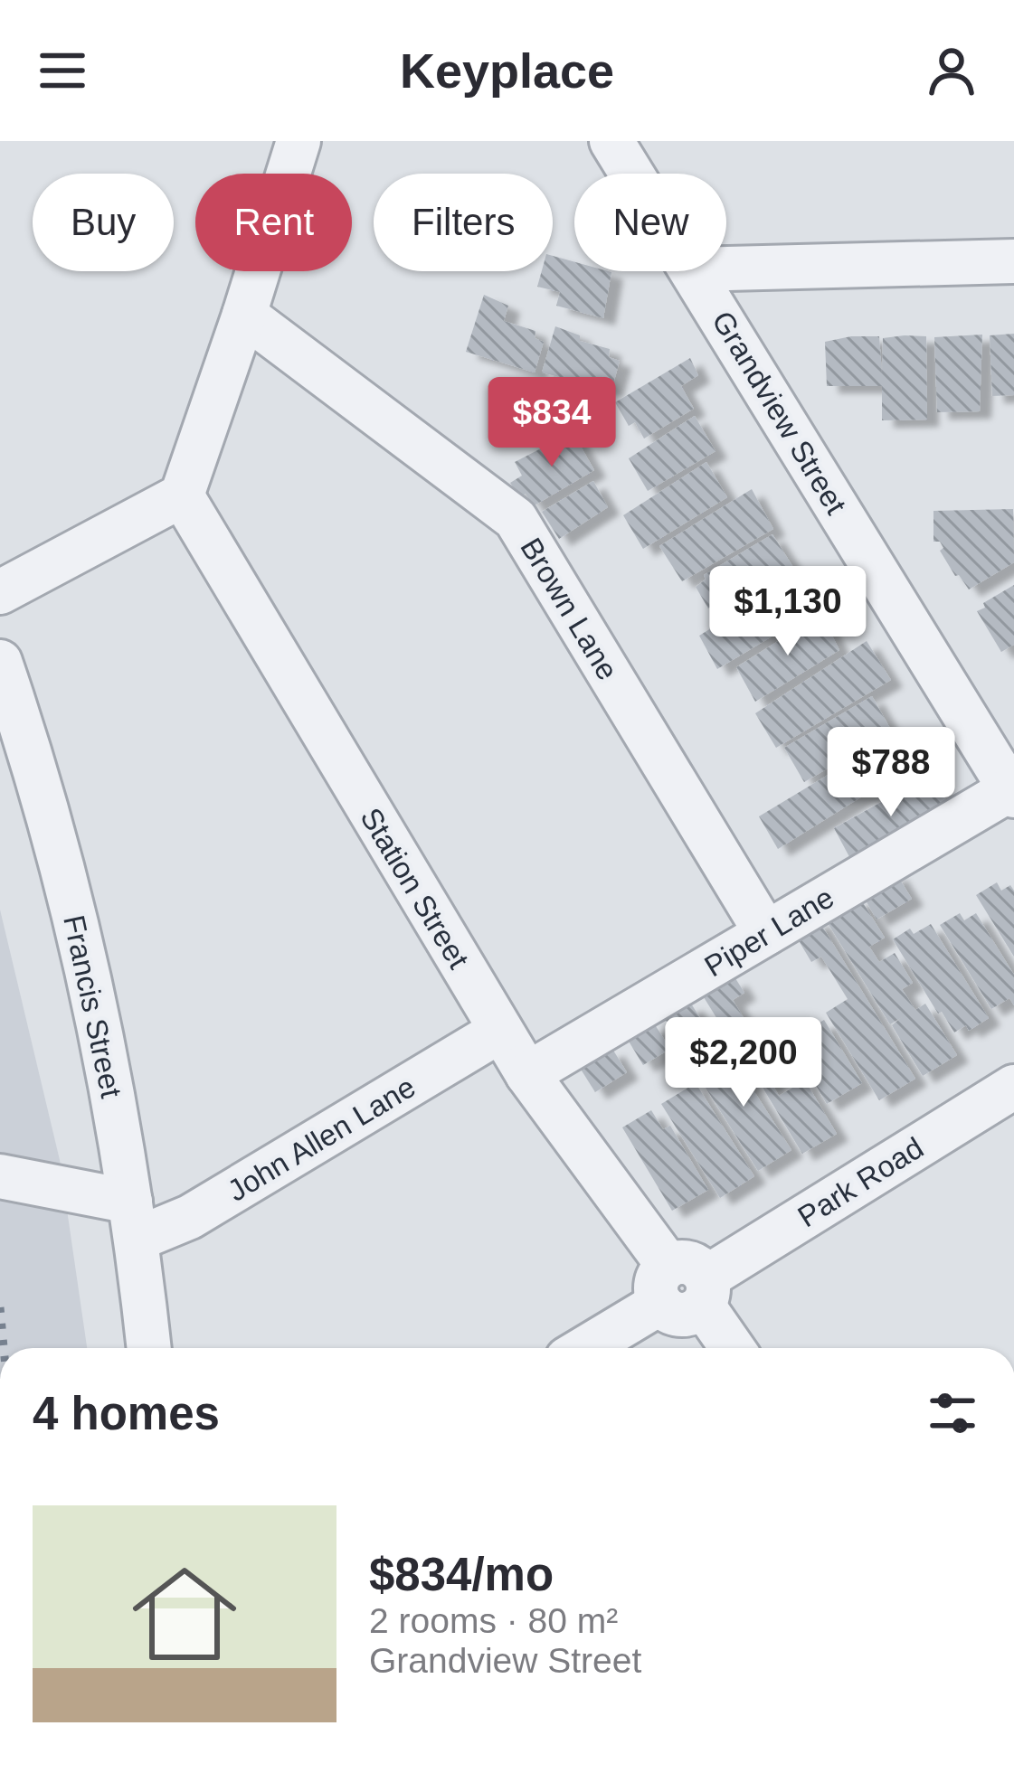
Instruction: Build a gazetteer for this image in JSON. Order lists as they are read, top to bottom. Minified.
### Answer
{"streets":{"street":["Grandview Street","Brown Lane","Station Street","Piper Lane","Francis Street","John Allen Lane","Park Road"]},"crossings":[["Grandview Street","Piper Lane"],["Brown Lane","Piper Lane"],["Station Street","Piper Lane"],["Station Street","John Allen Lane"],["Station Street","Park Road"],["Francis Street","John Allen Lane"]],"page":{"header":"Keyplace","chip":["Buy","Rent","Filters","New"],"price":["$834","$1,130","$788","$2,200"],"heading":"4 homes","list":[{"name":"$834/mo","note":"2 rooms · 80 m² · Grandview Street"}]}}
